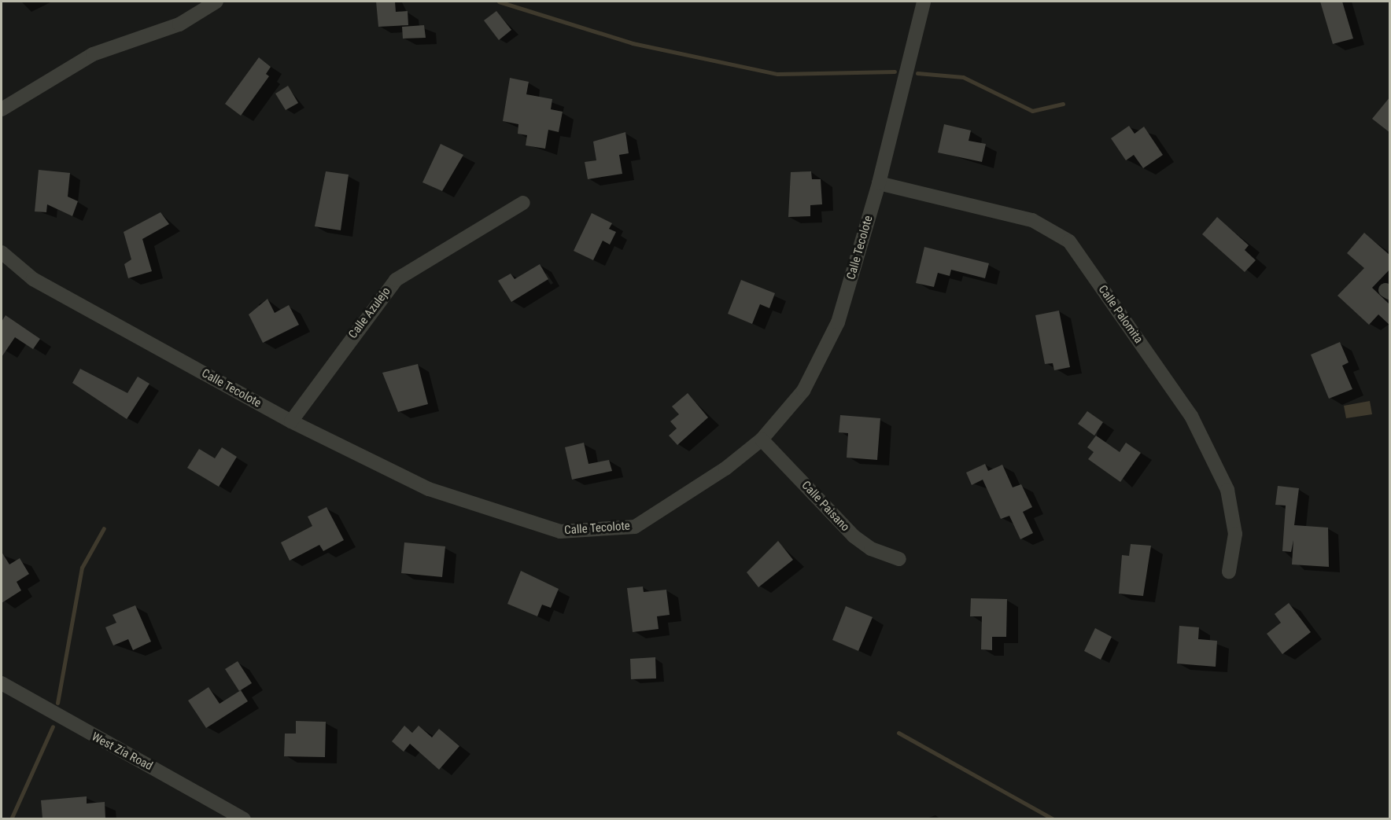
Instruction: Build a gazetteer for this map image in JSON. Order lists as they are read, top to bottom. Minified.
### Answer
{"streets":{"street":["Calle Tecolote","Calle Azulejo","Calle Palomita","Calle Paisano","West Zia Road"]},"crossings":[["Calle Tecolote","Calle Azulejo"],["Calle Tecolote","Calle Palomita"],["Calle Tecolote","Calle Paisano"]]}
